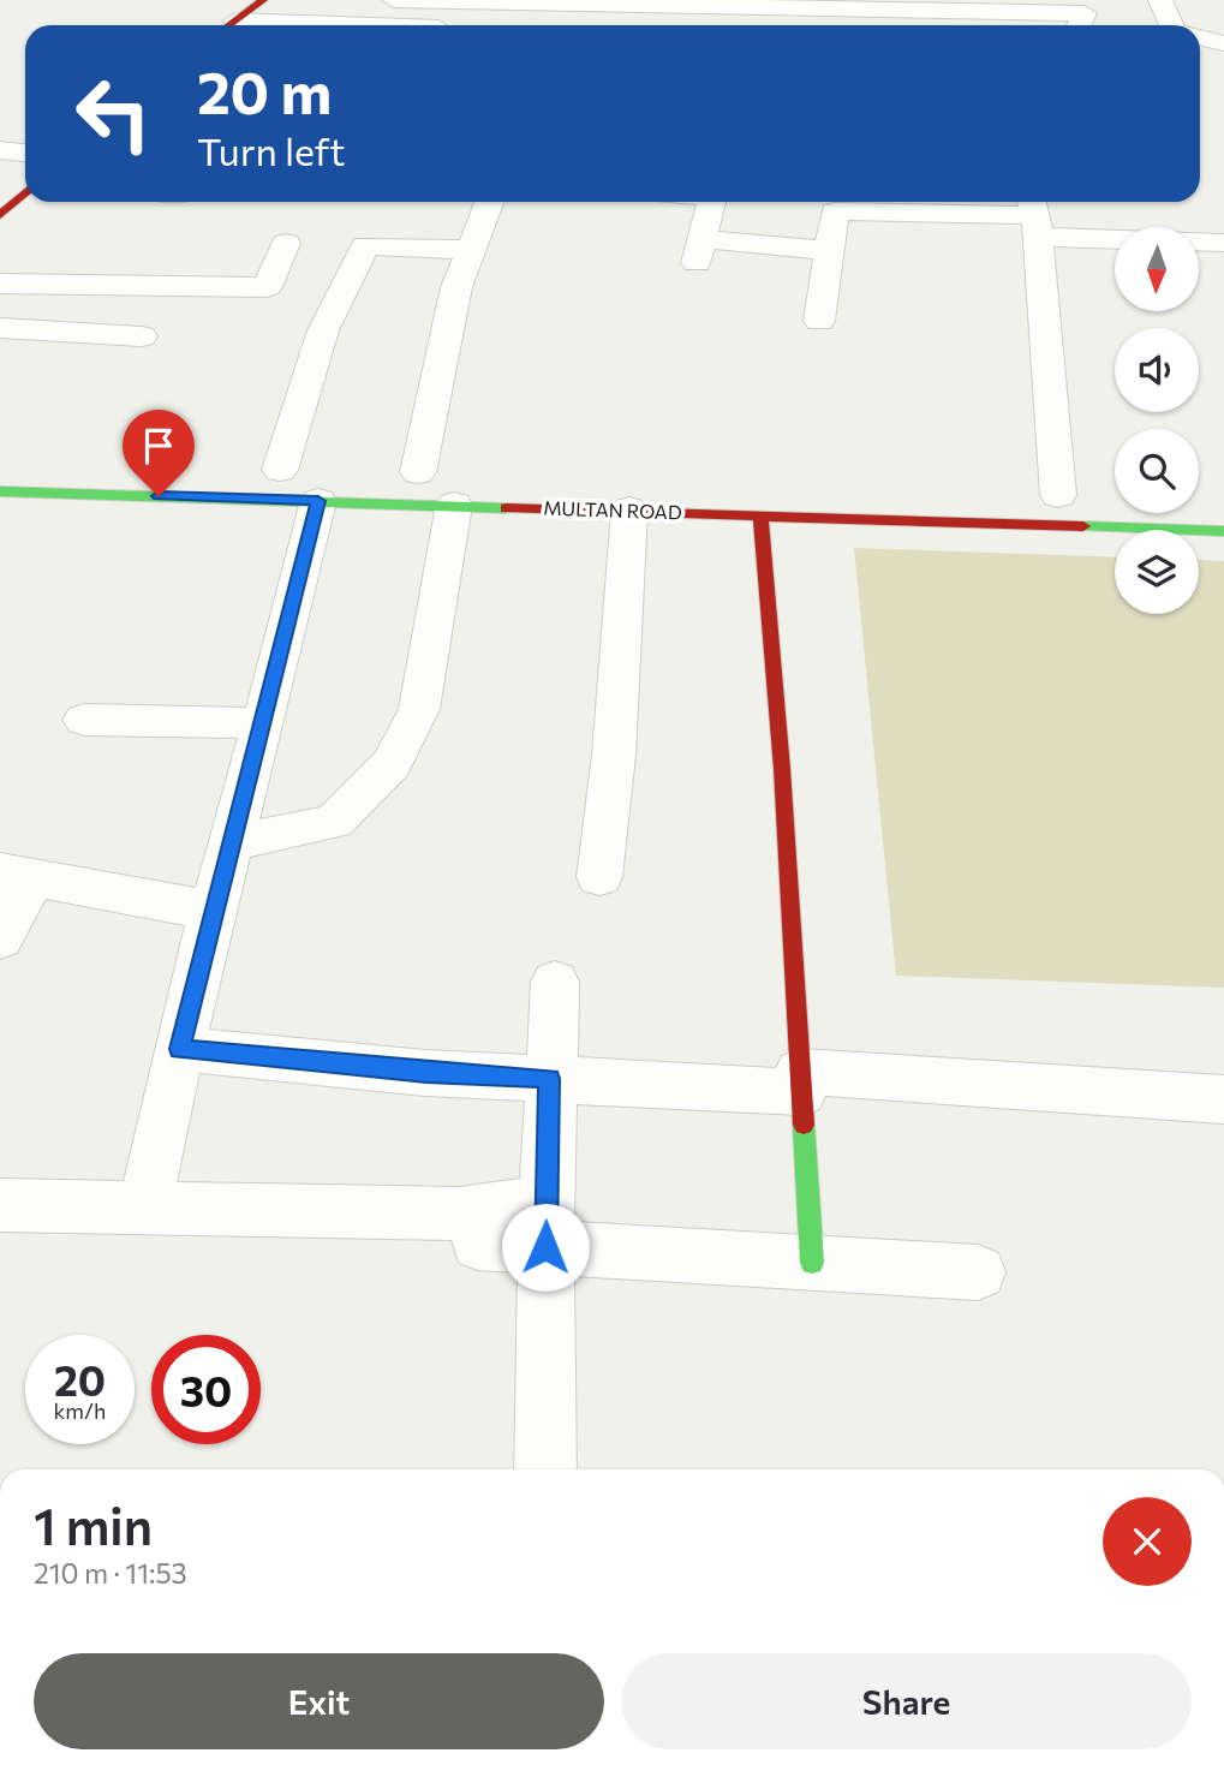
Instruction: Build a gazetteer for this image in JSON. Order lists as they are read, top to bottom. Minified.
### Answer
{"streets":{"main road":["MULTAN ROAD"]},"north":"bottom","page":{"turn":["20 m","Turn left"],"speed":"20 km/h","limit":"30","heading":["1 min","210 m · 11:53"],"buttons":["Exit","Share"]}}
